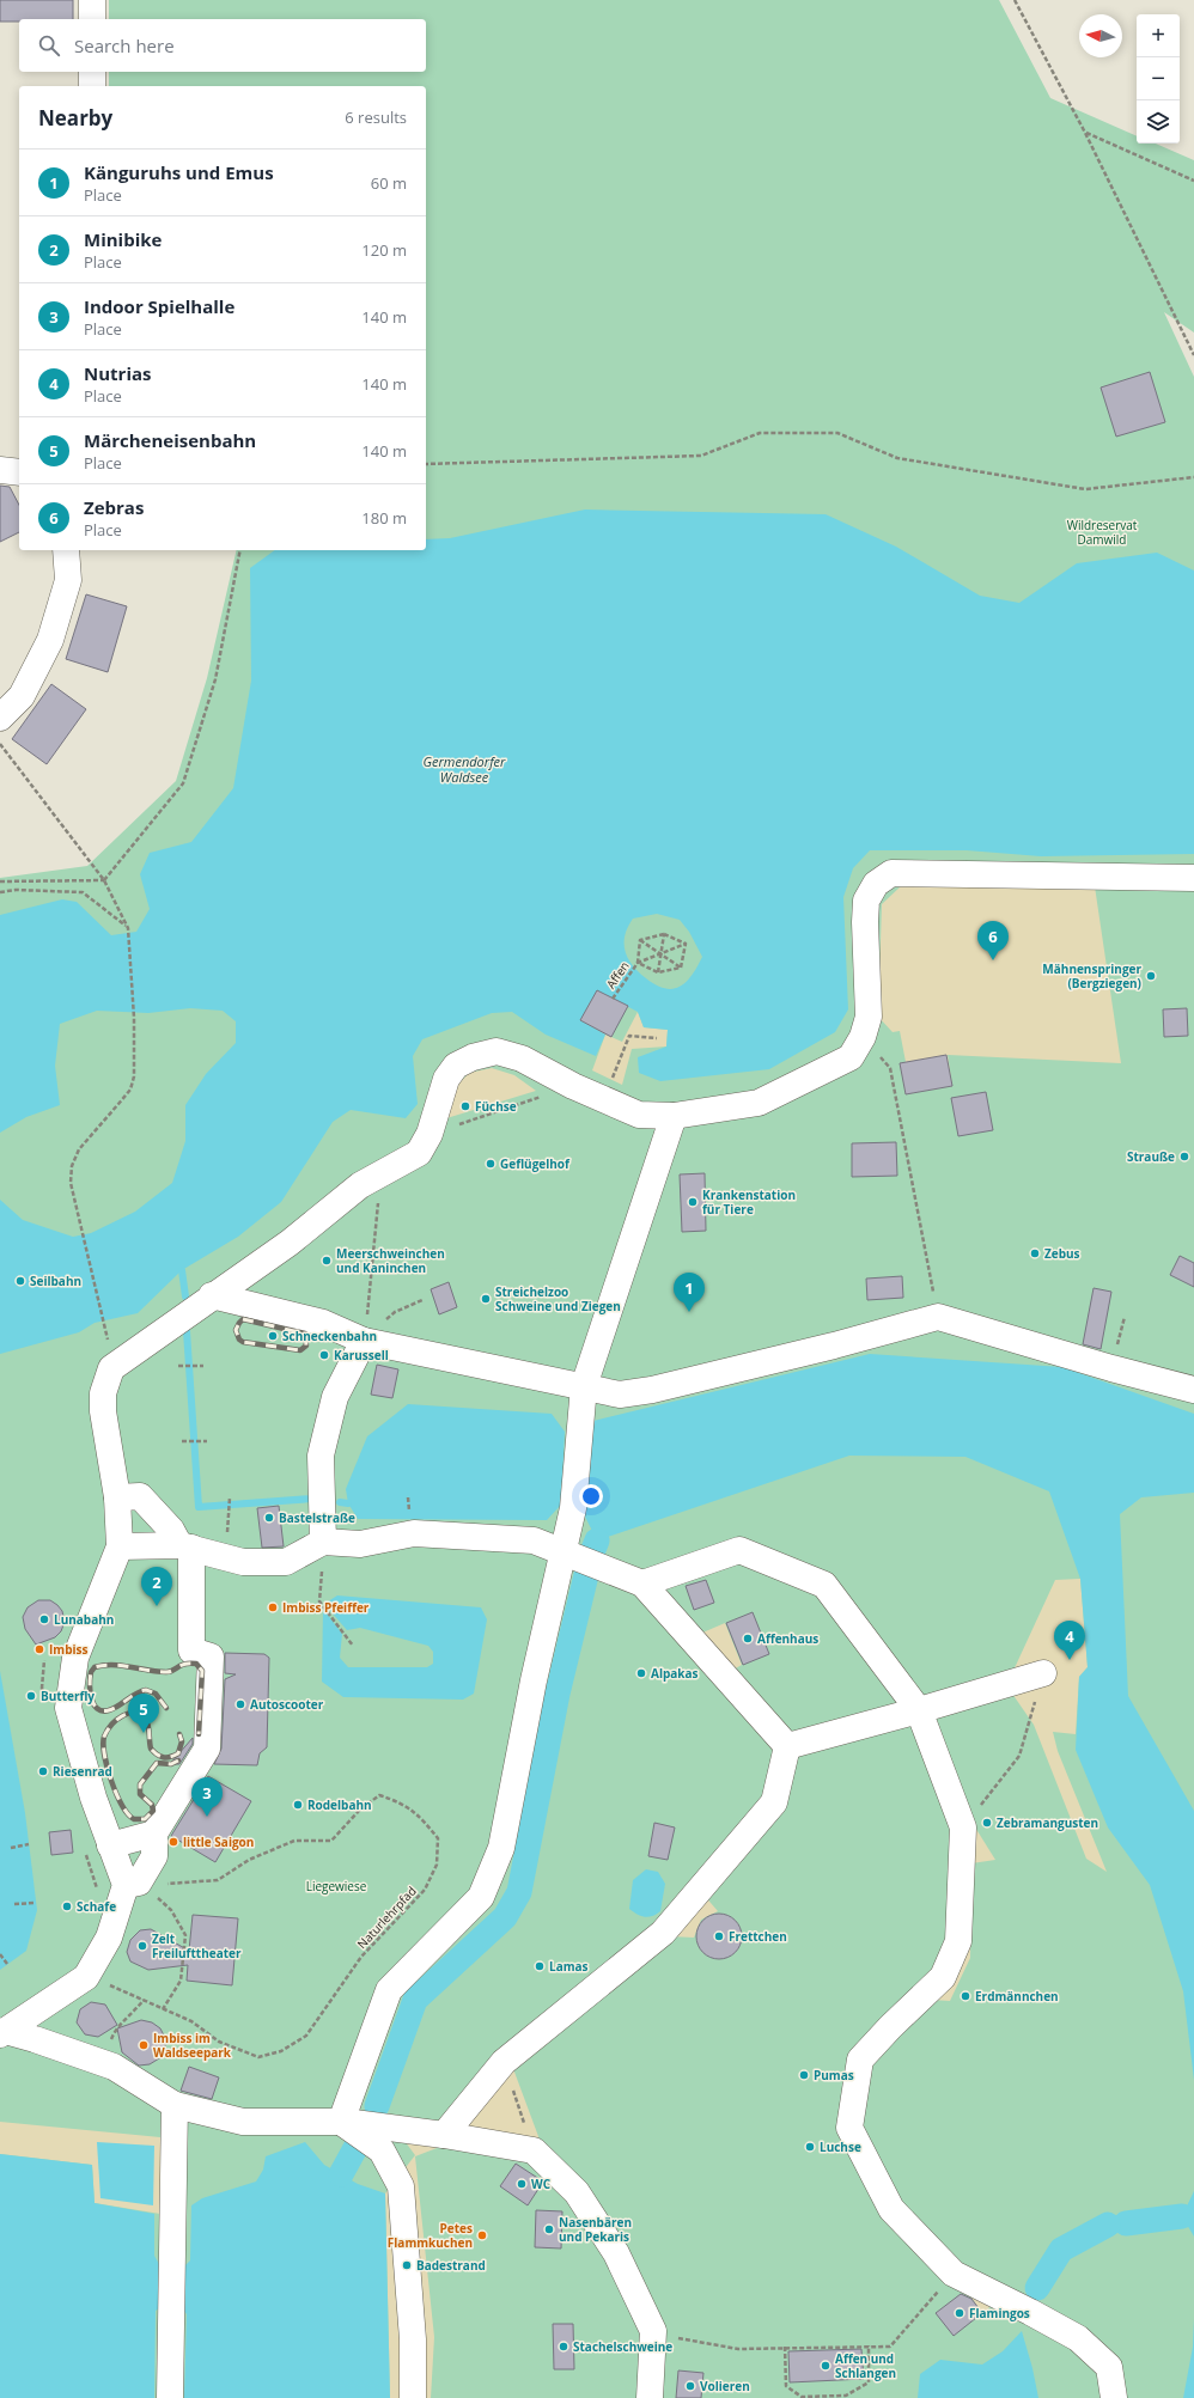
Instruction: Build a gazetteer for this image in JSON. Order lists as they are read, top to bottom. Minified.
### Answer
{"streets":{"path":["Affen","Naturlehrpfad"]},"water":["Germendorfer Waldsee"],"parks":["Wildreservat Damwild","Liegewiese"],"places":["Mähnenspringer (Bergziegen)","Füchse","Strauße","Geflügelhof","Krankenstation für Tiere","Zebus","Meerschweinchen und Kaninchen","Seilbahn","Streichelzoo Schweine und Ziegen","Schneckenbahn","Karussell","Bastelstraße","Imbiss Pfeiffer","Lunabahn","Affenhaus","Imbiss","Alpakas","Butterfly","Autoscooter","Riesenrad","Rodelbahn","Zebramangusten","little Saigon","Schafe","Frettchen","Zelt Freilufttheater","Lamas","Erdmännchen","Imbiss im Waldseepark","Pumas","Luchse","WC","Nasenbären und Pekaris","Petes Flammkuchen","Badestrand","Flamingos","Stachelschweine","Affen und Schlangen","Volieren"],"north":"left","page":{"map_buttons":["+","−"],"search":"Search here","heading":["Nearby","6 results"],"list":[{"mark":"1","name":"Känguruhs und Emus","note":"Place","value":"60 m"},{"mark":"2","name":"Minibike","note":"Place","value":"120 m"},{"mark":"3","name":"Indoor Spielhalle","note":"Place","value":"140 m"},{"mark":"4","name":"Nutrias","note":"Place","value":"140 m"},{"mark":"5","name":"Märcheneisenbahn","note":"Place","value":"140 m"},{"mark":"6","name":"Zebras","note":"Place","value":"180 m"}],"pins":["6","1","2","4","5","3"]}}
